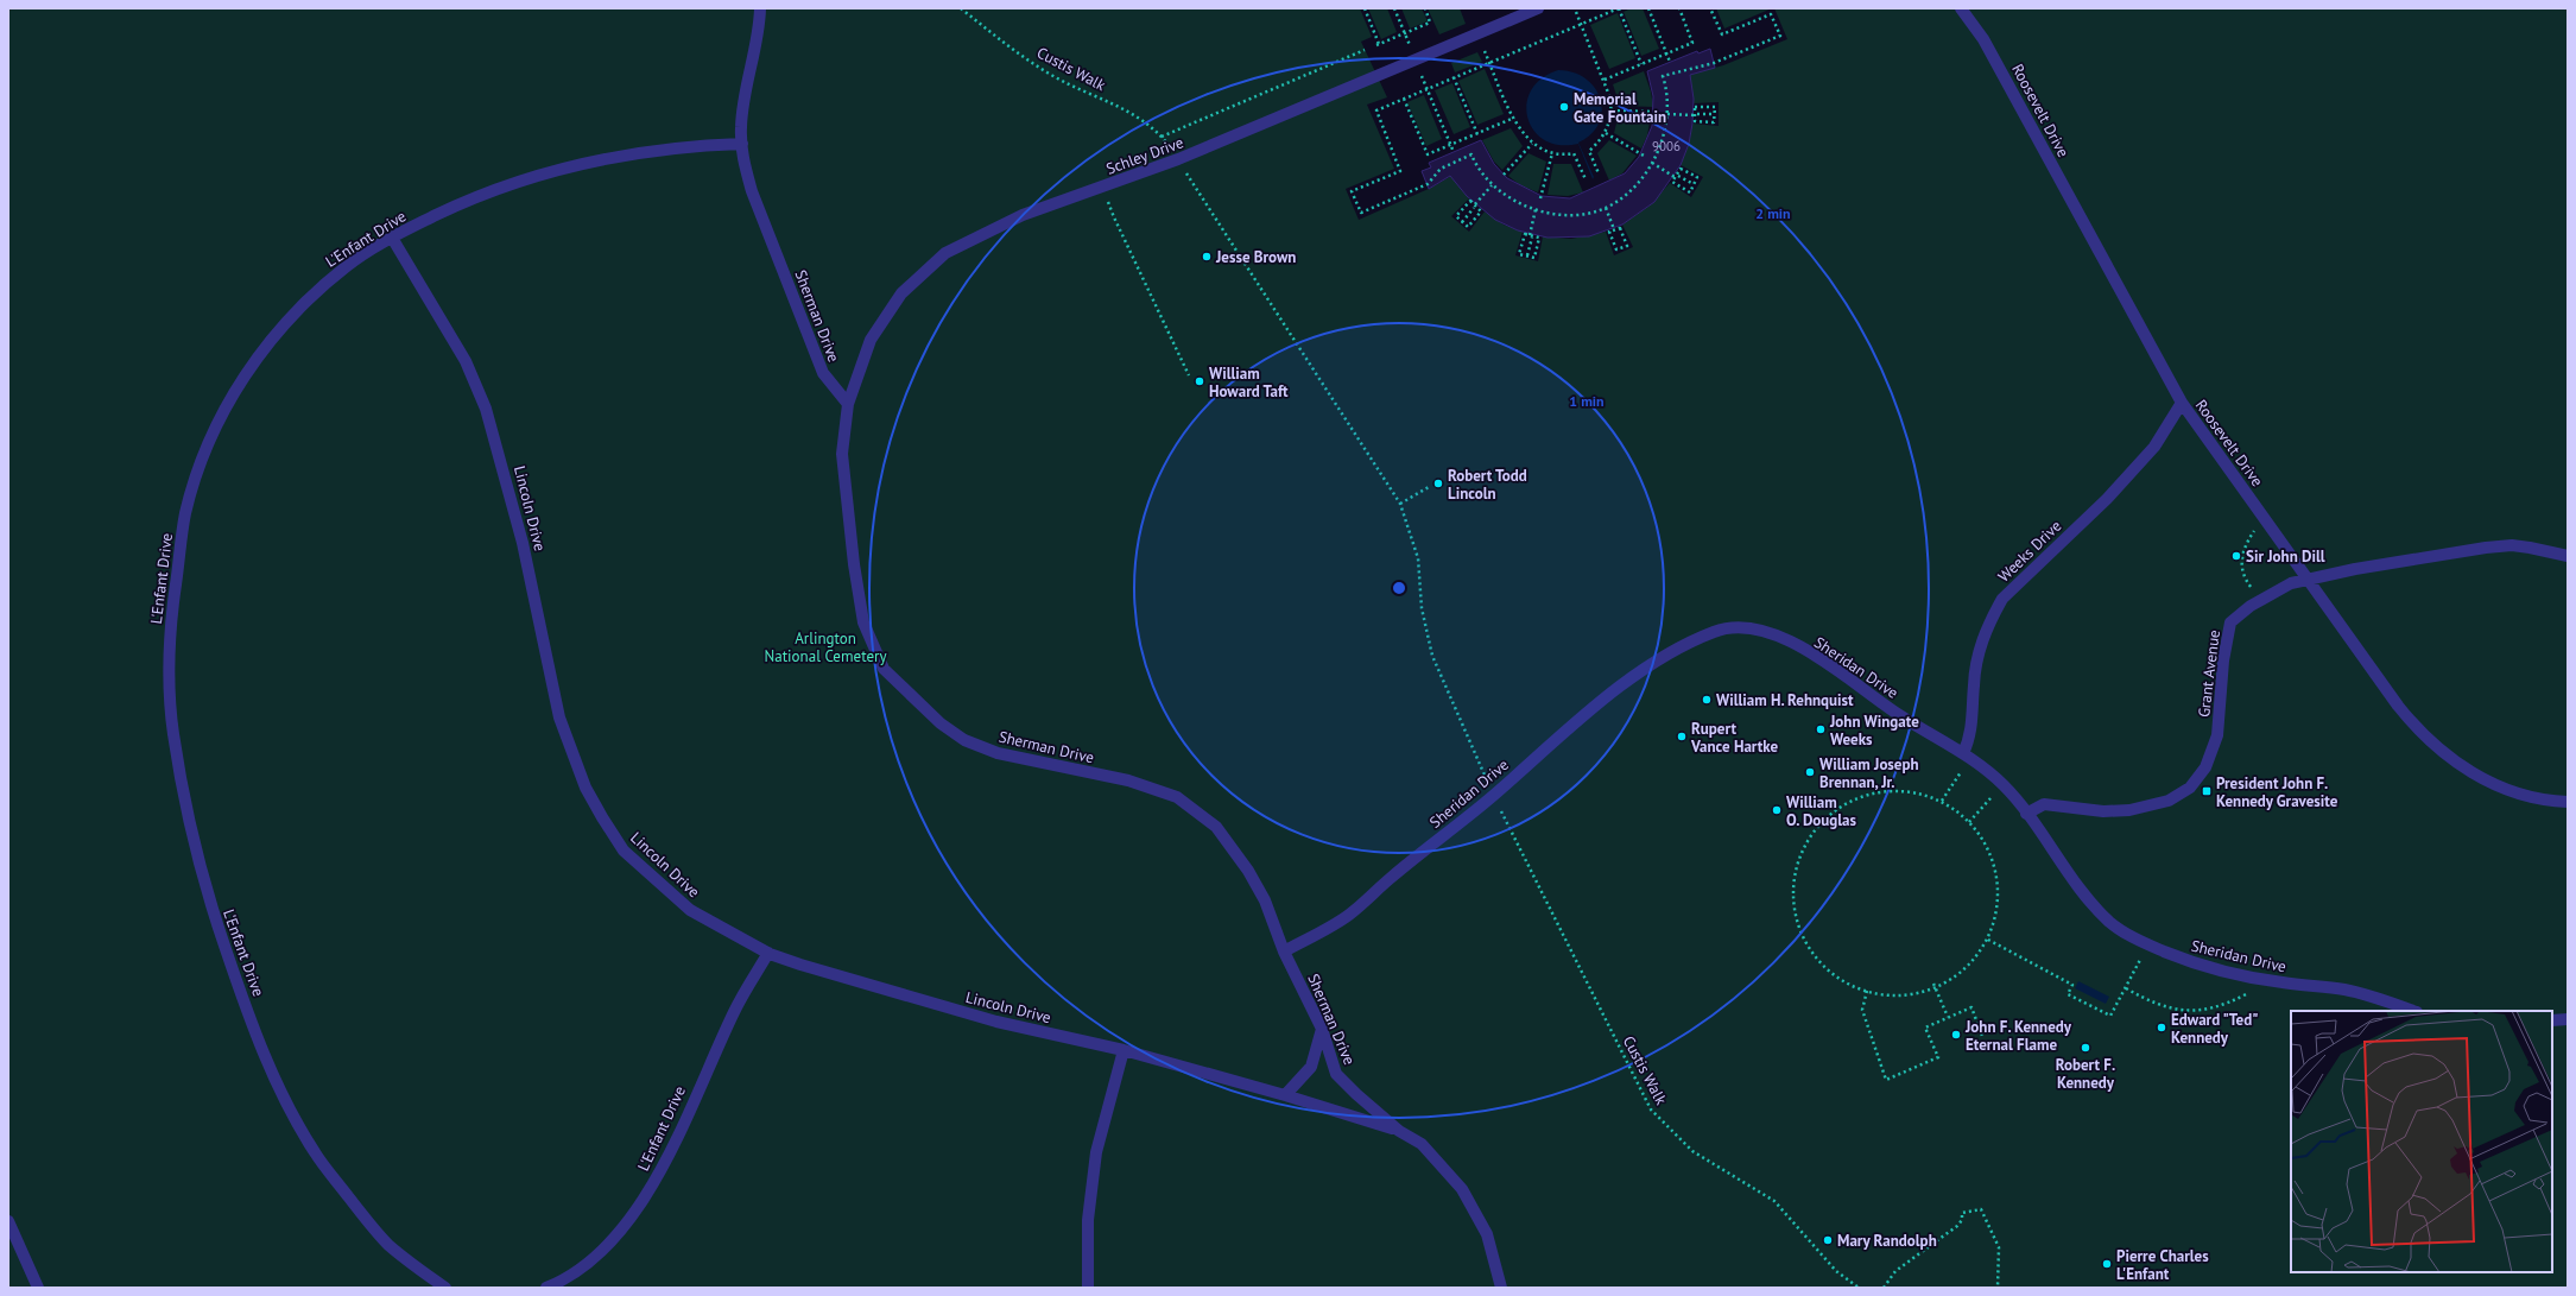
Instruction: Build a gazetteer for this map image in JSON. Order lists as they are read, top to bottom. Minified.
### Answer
{"streets":{"lane":["Roosevelt Drive","Schley Drive","L'Enfant Drive","Sherman Drive","Lincoln Drive","Weeks Drive","Sheridan Drive","Grant Avenue"],"path":["Custis Walk"]},"crossings":[["Custis Walk","Sheridan Drive"],["Roosevelt Drive","Weeks Drive"],["Roosevelt Drive","Grant Avenue"],["Schley Drive","Sherman Drive"],["L'Enfant Drive","Sherman Drive"],["L'Enfant Drive","Lincoln Drive"],["Sherman Drive","Lincoln Drive"],["Sherman Drive","Sheridan Drive"],["Weeks Drive","Sheridan Drive"],["Sheridan Drive","Grant Avenue"]],"parks":["Arlington National Cemetery"],"places":{"other":["Memorial Gate Fountain","Jesse Brown","William Howard Taft","Robert Todd Lincoln","Sir John Dill","William H. Rehnquist","John Wingate Weeks","Rupert Vance Hartke","William Joseph Brennan, Jr.","William O. Douglas","Edward \"Ted\" Kennedy","John F. Kennedy Eternal Flame","Robert F. Kennedy","Mary Randolph","Pierre Charles L'Enfant"],"transit":["President John F. Kennedy Gravesite"]},"house_numbers":["9006"],"rings":["2 min","1 min"]}
